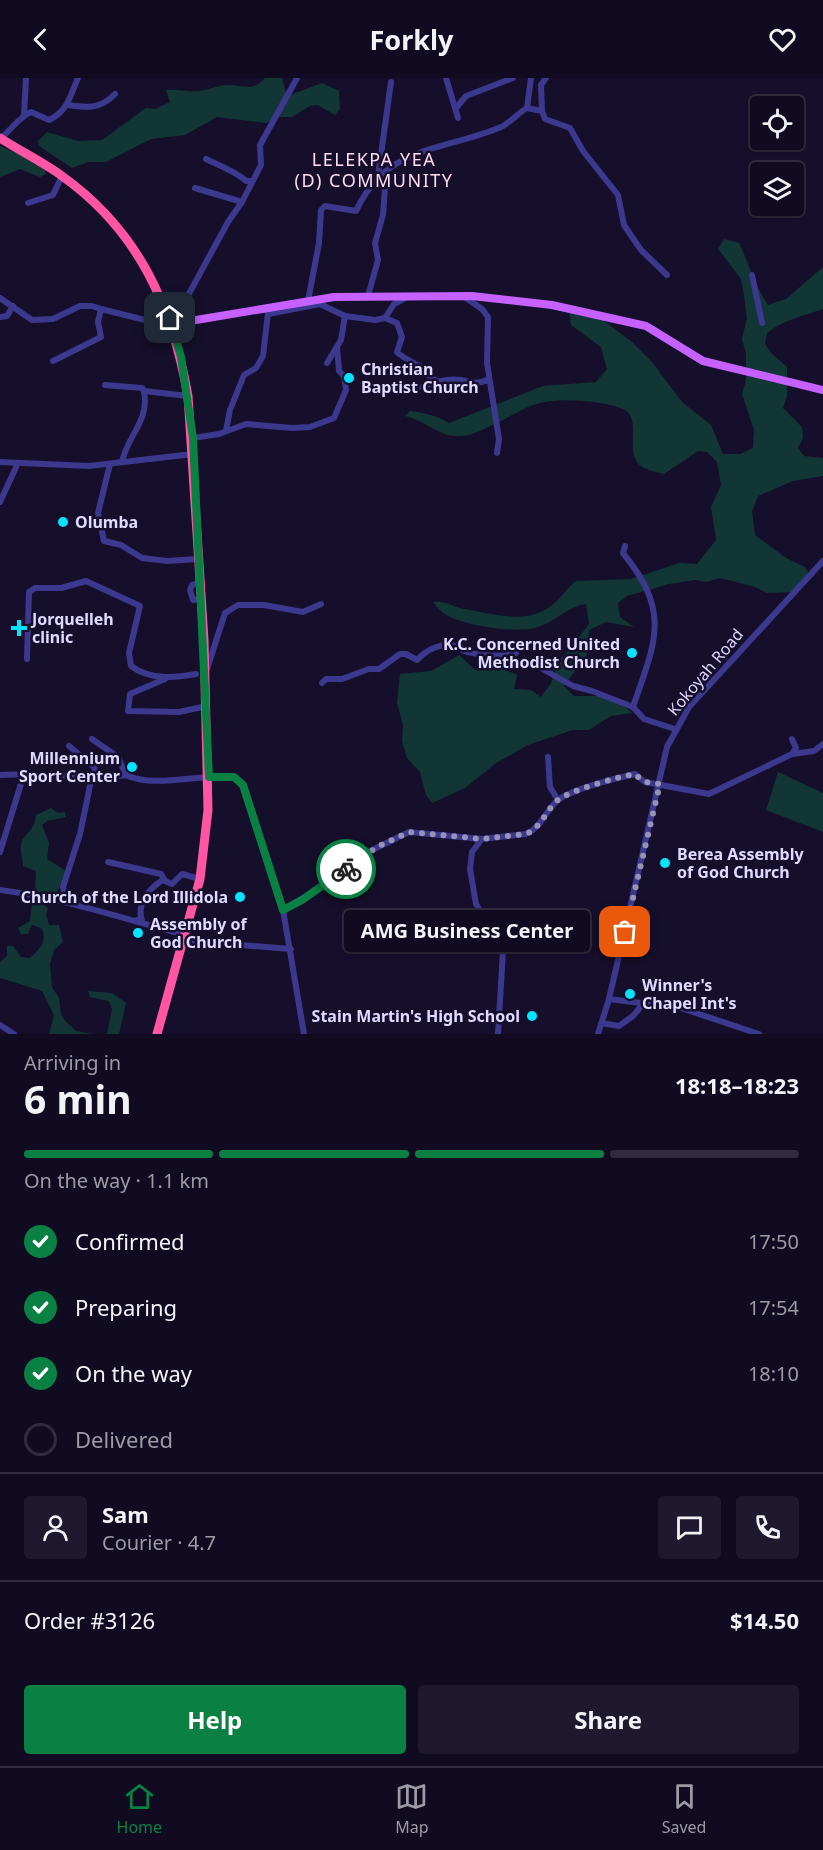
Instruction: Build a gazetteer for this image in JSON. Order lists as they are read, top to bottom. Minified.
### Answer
{"streets":{"street":["Kokoyah Road"]},"districts":["LELEKPA YEA (D) COMMUNITY"],"places":{"other":["Christian Baptist Church","Olumba","K.C. Concerned United Methodist Church","Millennium Sport Center","Berea Assembly of God Church","Church of the Lord Illidola","AMG Business Center","Assembly of God Church","Winner's Chapel Int's","Stain Martin's High School"],"health":["Jorquelleh clinic"]},"page":{"header":"Forkly","bubble":"AMG Business Center","heading":["6 min","Arriving in","18:18–18:23"],"panel":["Sam","Courier · 4.7","Order #3126","$14.50"],"bar":"On the way · 1.1 km","list":[["Confirmed","17:50"],["Preparing","17:54"],["On the way","18:10"],"Delivered"],"buttons":["Help","Share"],"tabs":["Home","Map","Saved"]}}
